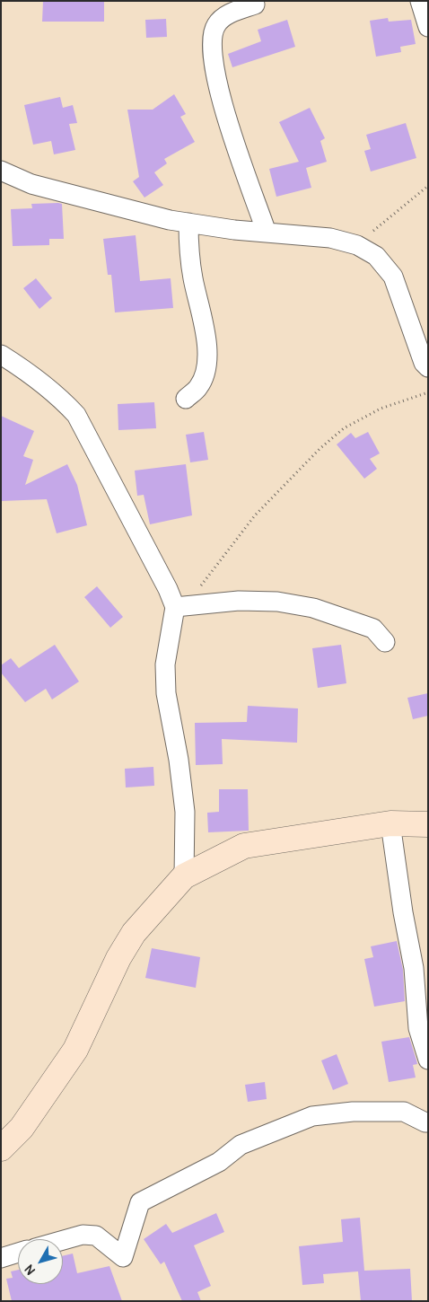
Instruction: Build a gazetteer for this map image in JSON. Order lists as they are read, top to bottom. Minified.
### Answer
{"north":"bottom left"}
